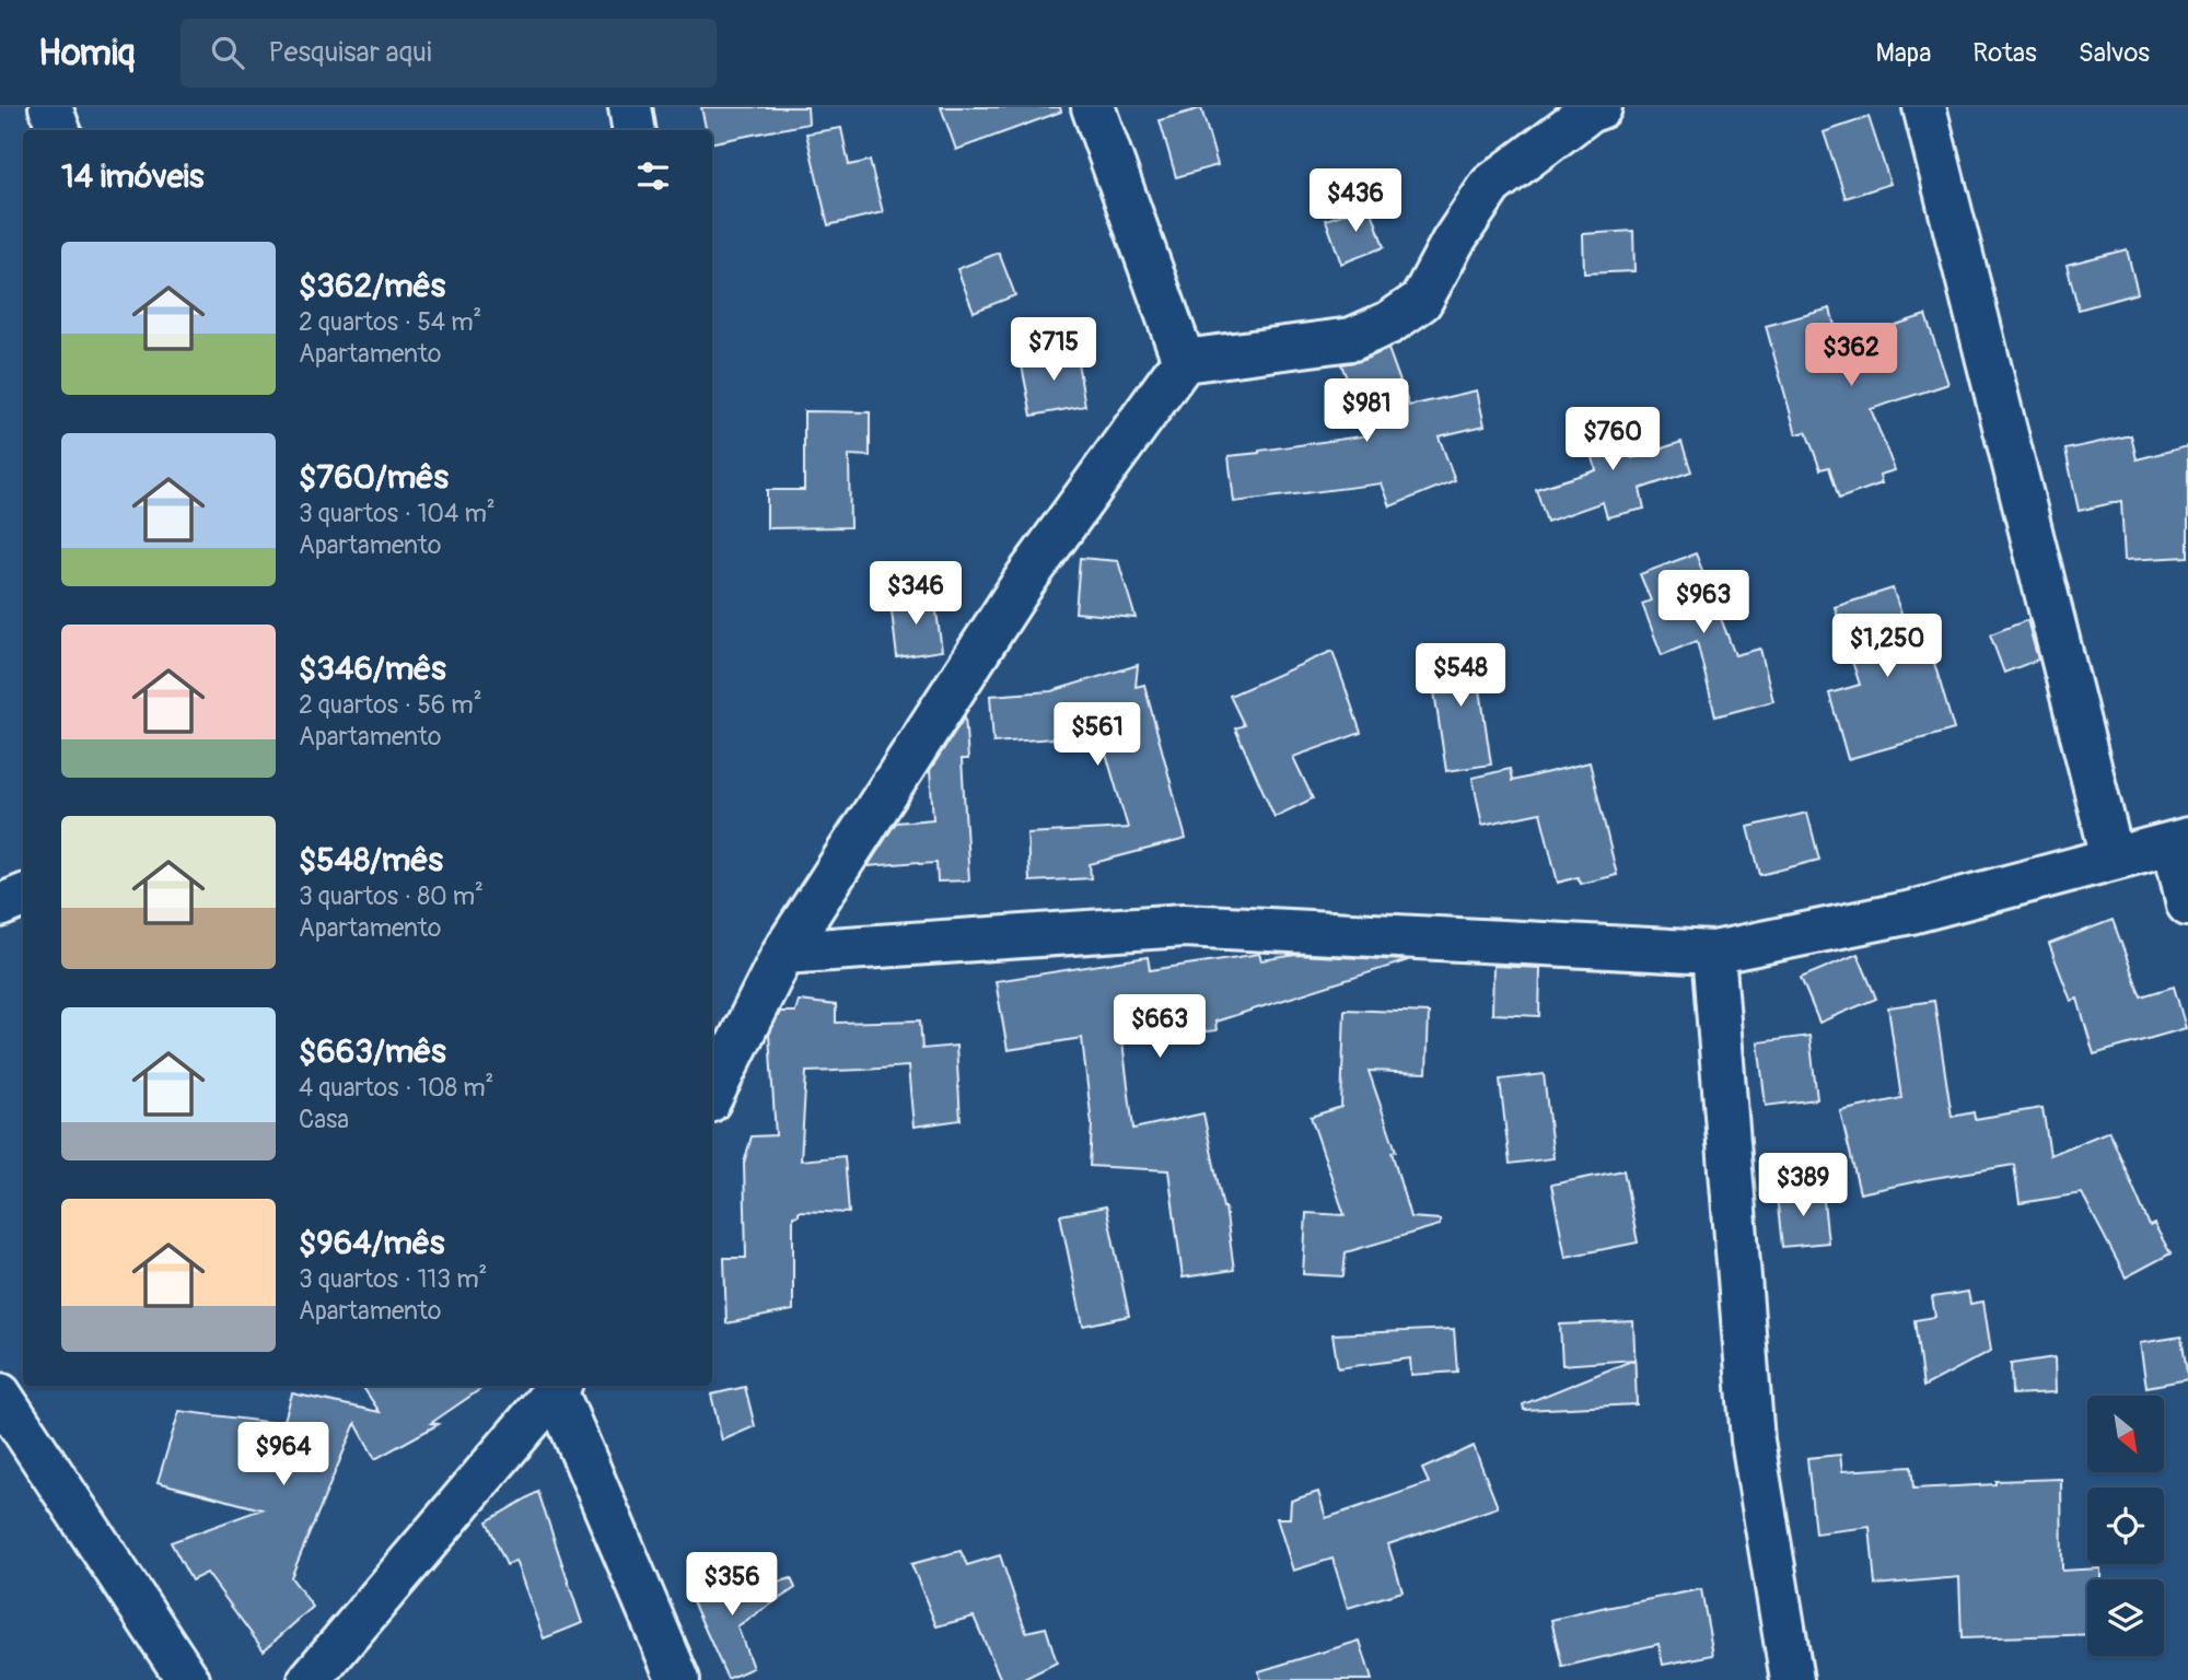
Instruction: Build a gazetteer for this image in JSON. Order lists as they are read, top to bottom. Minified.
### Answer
{"north":"bottom right","page":{"header":"Homiq","search":"Pesquisar aqui","nav":["Mapa","Rotas","Salvos"],"heading":"14 imóveis","price":["$436","$715","$362","$981","$760","$346","$963","$1,250","$548","$561","$663","$389","$964","$356"],"list":[{"name":"$362/mês","note":"2 quartos · 54 m² · Apartamento"},{"name":"$760/mês","note":"3 quartos · 104 m² · Apartamento"},{"name":"$346/mês","note":"2 quartos · 56 m² · Apartamento"},{"name":"$548/mês","note":"3 quartos · 80 m² · Apartamento"},{"name":"$663/mês","note":"4 quartos · 108 m² · Casa"},{"name":"$964/mês","note":"3 quartos · 113 m² · Apartamento"}]}}
